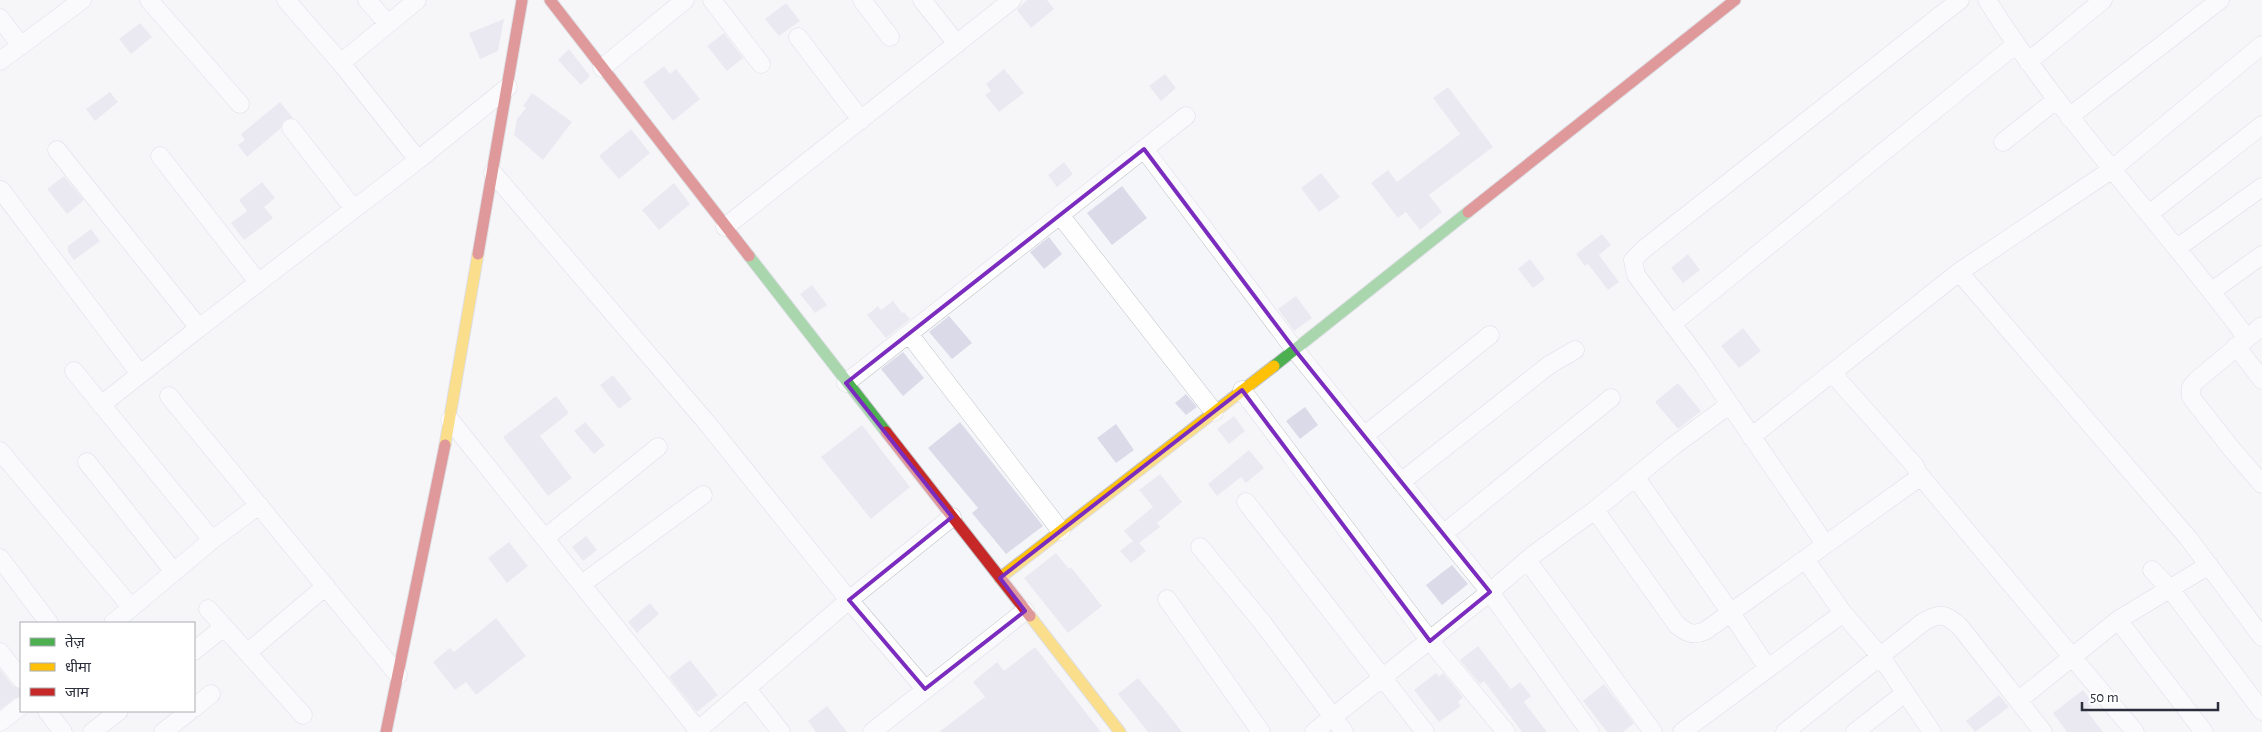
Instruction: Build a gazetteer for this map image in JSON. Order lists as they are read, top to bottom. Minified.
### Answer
{"legend":["तेज़","धीमा","जाम"],"scale_bar":"50 m"}
